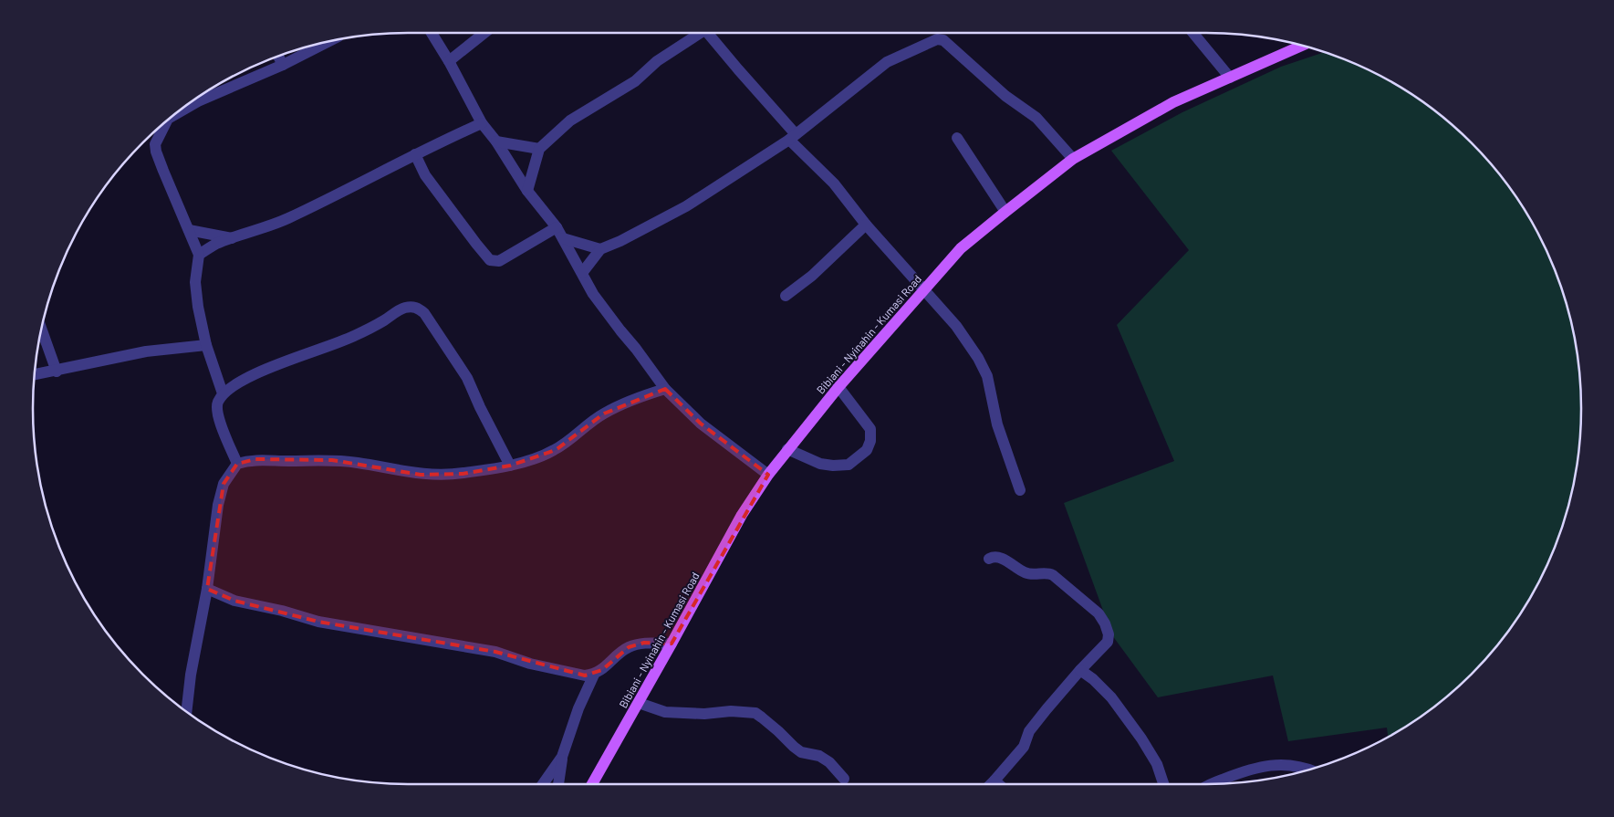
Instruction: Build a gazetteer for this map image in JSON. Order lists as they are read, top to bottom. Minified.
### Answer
{"streets":{"main road":["Bibiani - Nyinahin - Kumasi Road"]}}
